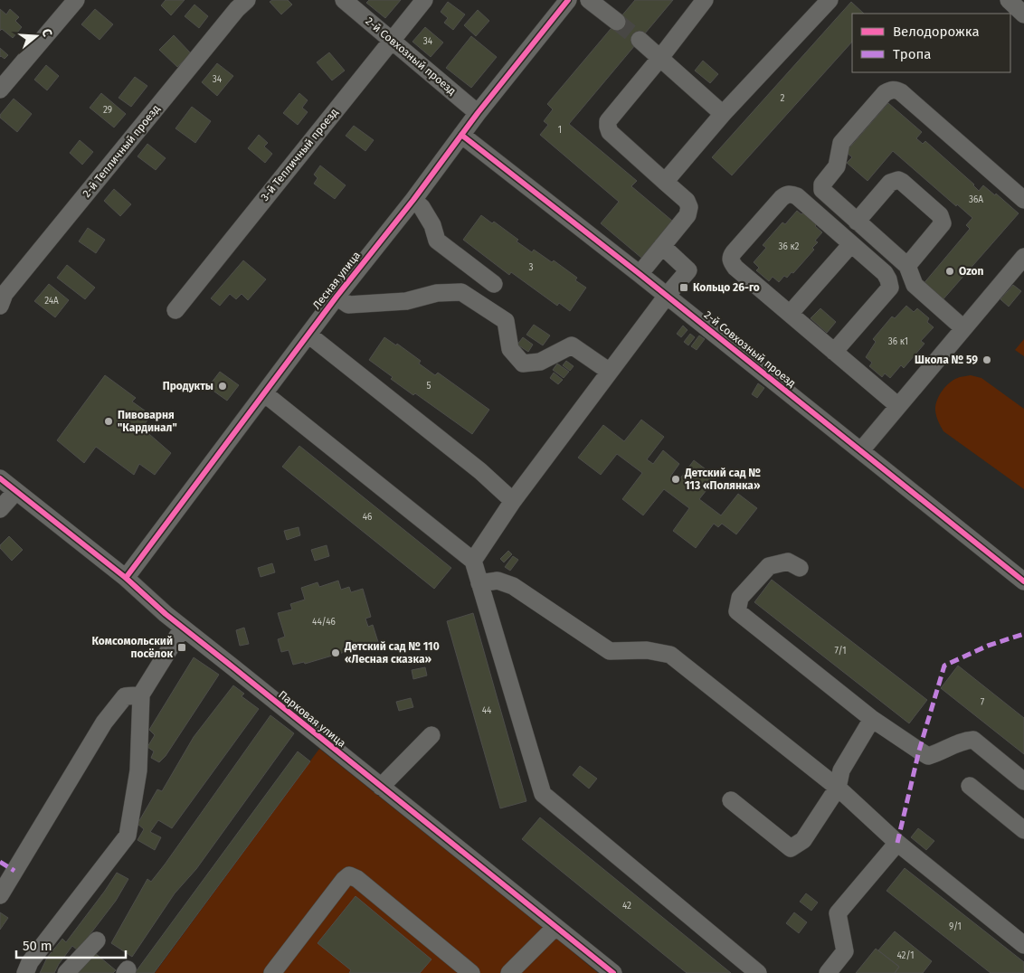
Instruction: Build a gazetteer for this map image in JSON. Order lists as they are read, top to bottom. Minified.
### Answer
{"streets":{"street":["2-й Совхозный проезд","2-й Тепличный проезд","3-й Тепличный проезд","Лесная улица","Парковая улица"]},"crossings":[["2-й Совхозный проезд","3-й Тепличный проезд"],["2-й Совхозный проезд","Лесная улица"],["Лесная улица","Парковая улица"]],"places":{"other":["Ozon","Школа № 59","Продукты","Пивоварня \"Кардинал\"","Детский сад № 113 «Полянка»","Детский сад № 110 «Лесная сказка»"],"transit":["Кольцо 26-го","Комсомольский посёлок"]},"house_numbers":["34","34","2","29","1","36А","36 к2","3","24А","36 к1","5","46","44/46","7/1","7","44","42","9/1","42/1"],"legend":["Велодорожка","Тропа"],"scale_bar":"50 m","north":"right"}
